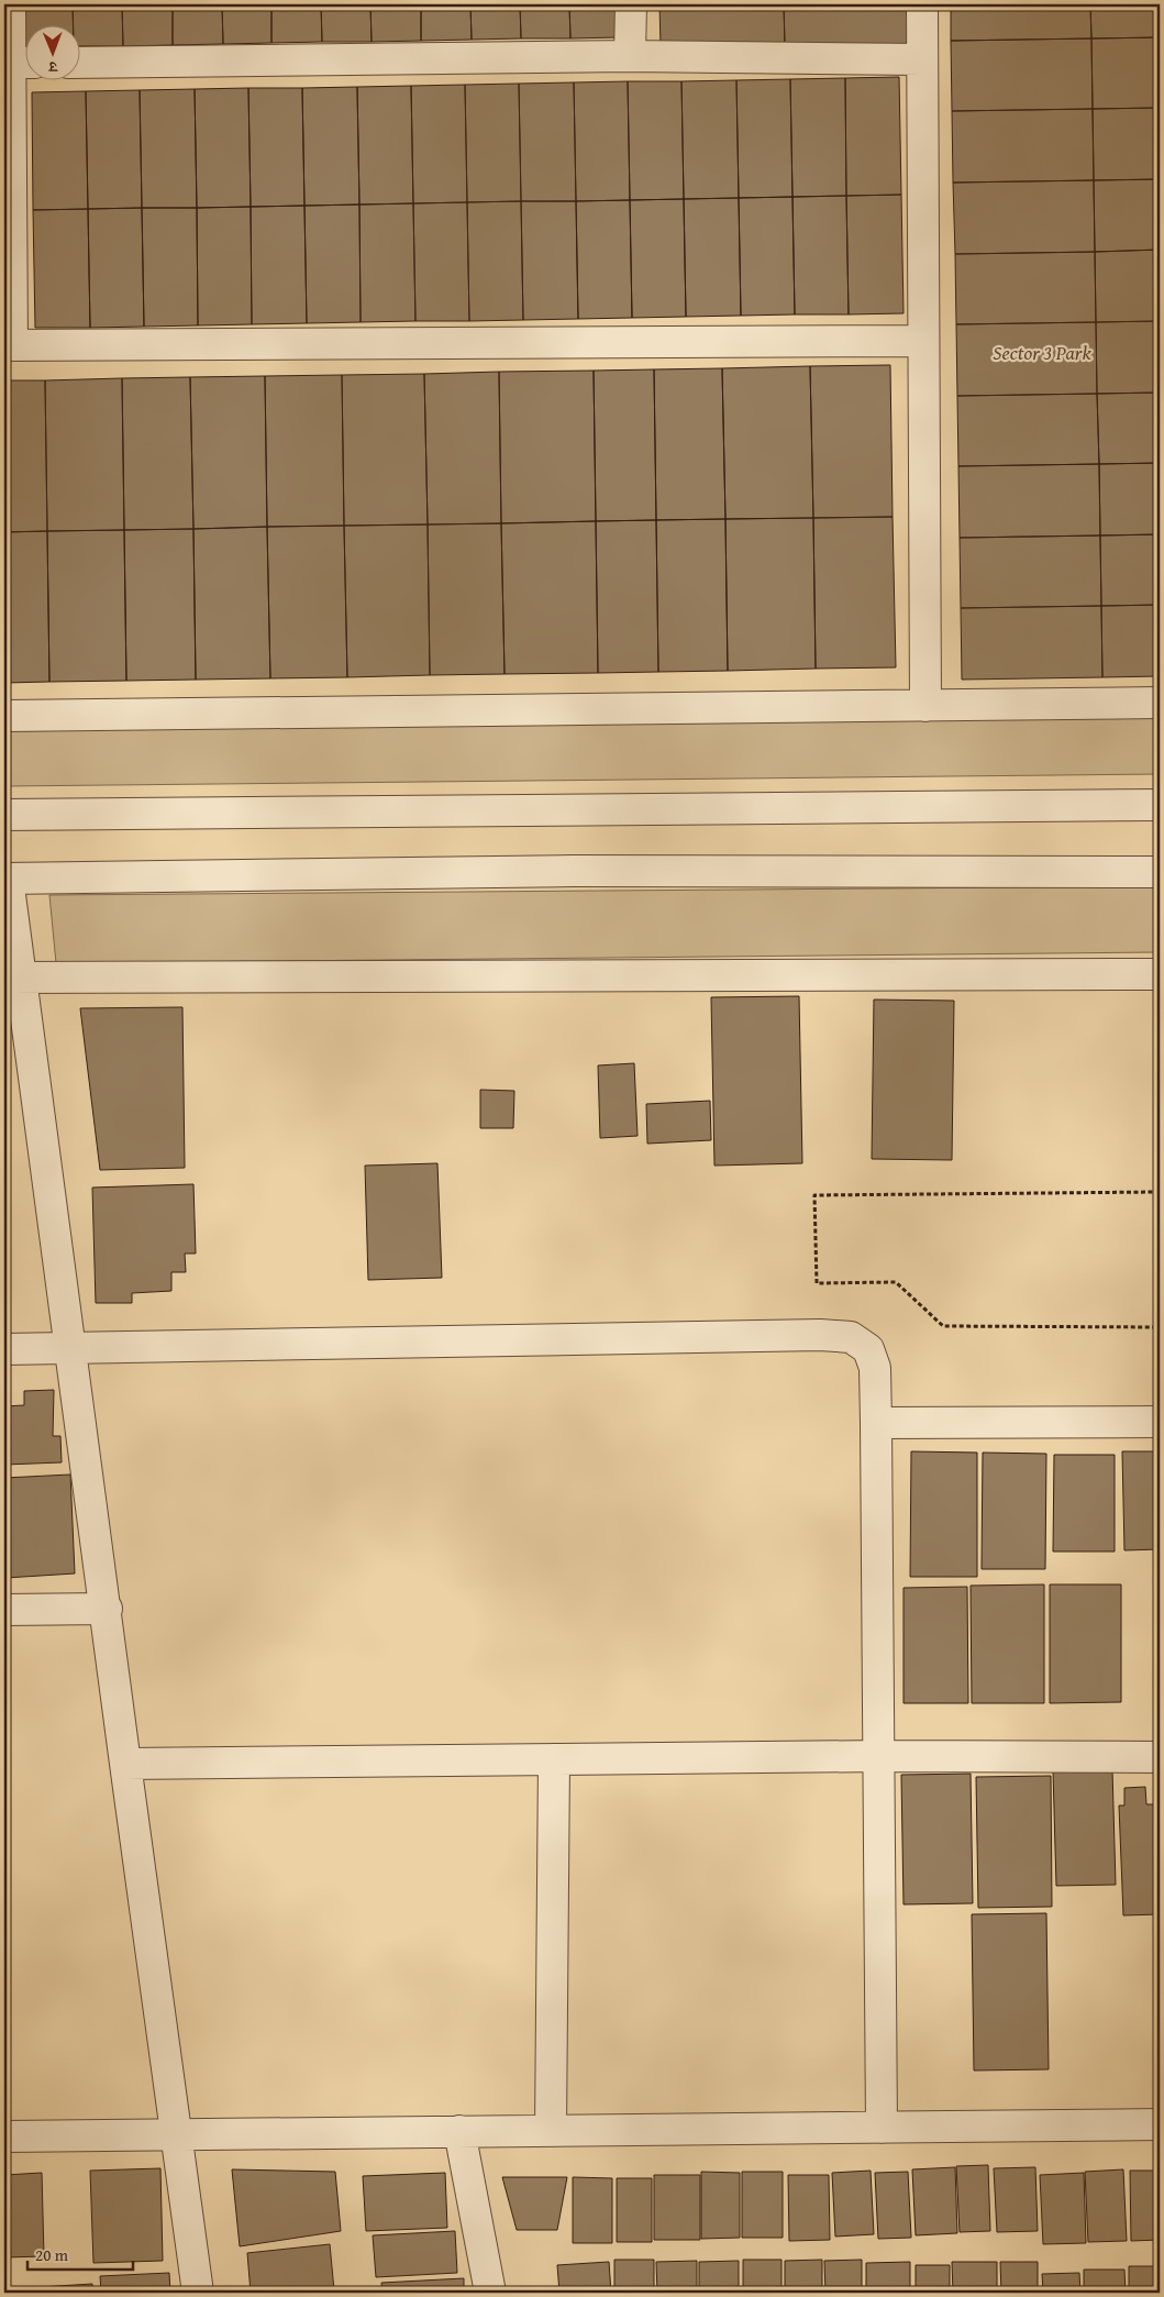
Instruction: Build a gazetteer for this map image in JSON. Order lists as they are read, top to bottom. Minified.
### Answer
{"parks":["Sector 3 Park"],"scale_bar":"20 m","north":"bottom"}
